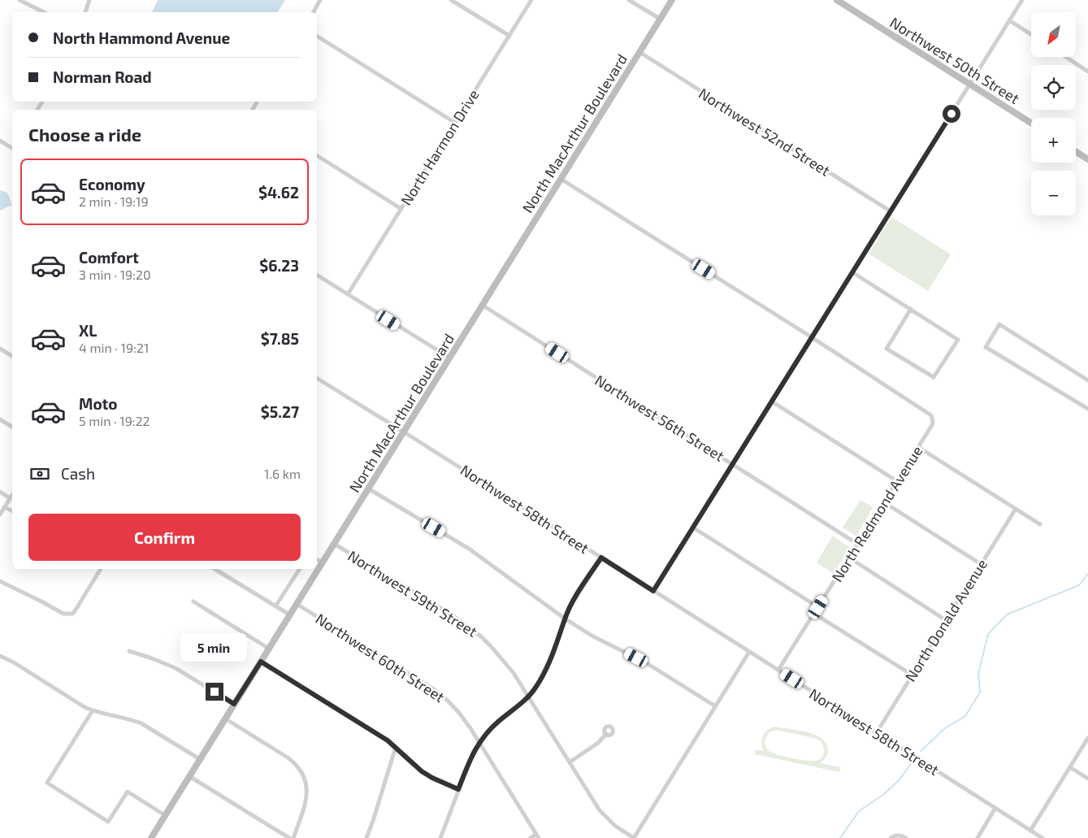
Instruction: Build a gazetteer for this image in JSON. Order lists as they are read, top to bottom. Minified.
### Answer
{"streets":{"main road":["Northwest 50th Street","North MacArthur Boulevard"],"street":["Northwest 52nd Street","North Harmon Drive","Northwest 56th Street","Northwest 58th Street","North Redmond Avenue","Northwest 59th Street","North Donald Avenue","Northwest 60th Street"]},"crossings":[["Northwest 52nd Street","North MacArthur Boulevard"],["North MacArthur Boulevard","Northwest 56th Street"],["North MacArthur Boulevard","Northwest 58th Street"],["North MacArthur Boulevard","Northwest 59th Street"],["North MacArthur Boulevard","Northwest 60th Street"],["Northwest 56th Street","North Redmond Avenue"],["Northwest 58th Street","North Redmond Avenue"],["Northwest 58th Street","North Donald Avenue"]],"north":"bottom left","page":{"map_buttons":["+","−"],"banner":["North Hammond Avenue","Norman Road"],"heading":"Choose a ride","list":[{"name":"Economy","note":"2 min · 19:19","value":"$4.62"},{"name":"Comfort","note":"3 min · 19:20","value":"$6.23"},{"name":"XL","note":"4 min · 19:21","value":"$7.85"},{"name":"Moto","note":"5 min · 19:22","value":"$5.27"}],"pay":["Cash","1.6 km"],"buttons":"Confirm","bubble":"5 min"}}
